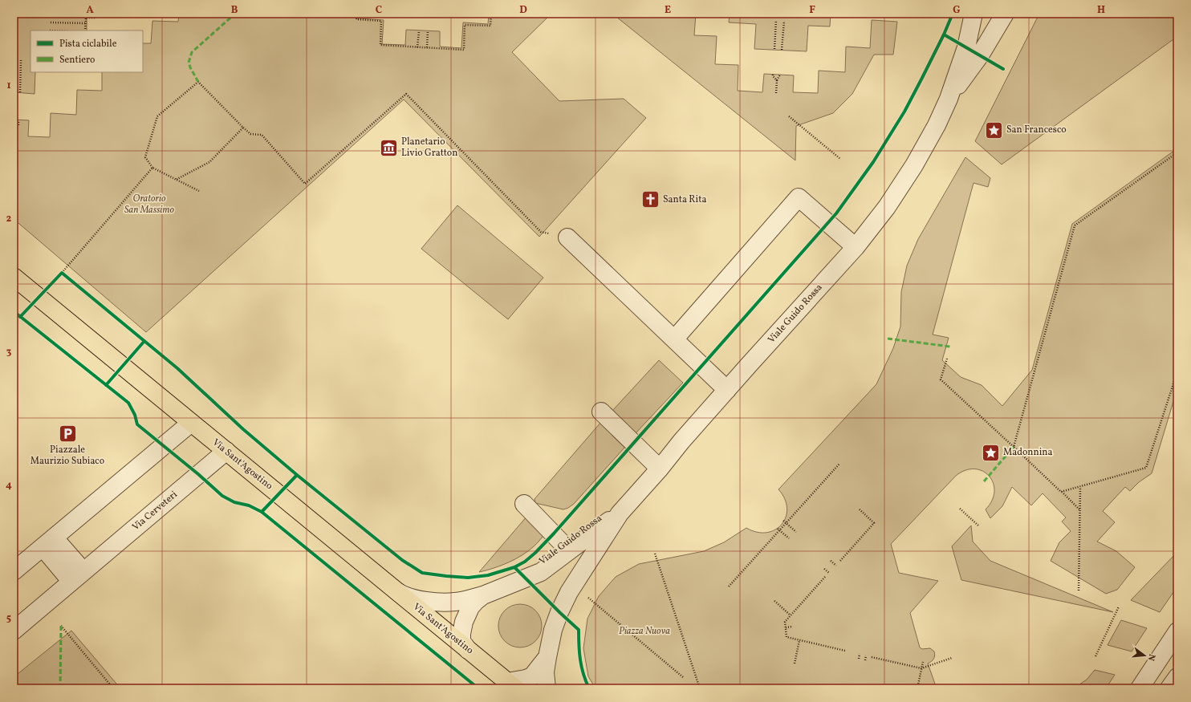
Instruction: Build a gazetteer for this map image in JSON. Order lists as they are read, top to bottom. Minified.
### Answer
{"streets":{"main road":["Via Sant'Agostino"],"street":["Viale Guido Rossa","Via Cerveteri"]},"crossings":[["Viale Guido Rossa","Via Sant'Agostino"],["Via Sant'Agostino","Via Cerveteri"]],"parks":["Oratorio San Massimo","Piazza Nuova"],"places":{"place":["San Francesco","Madonnina"],"museum":["Planetario Livio Gratton"],"church":["Santa Rita"],"parking":["Piazzale Maurizio Subiaco"]},"legend":["Pista ciclabile","Sentiero"],"north":"right","grid":{"columns":["A","B","C","D","E","F","G","H"],"rows":["1","2","3","4","5"]}}
